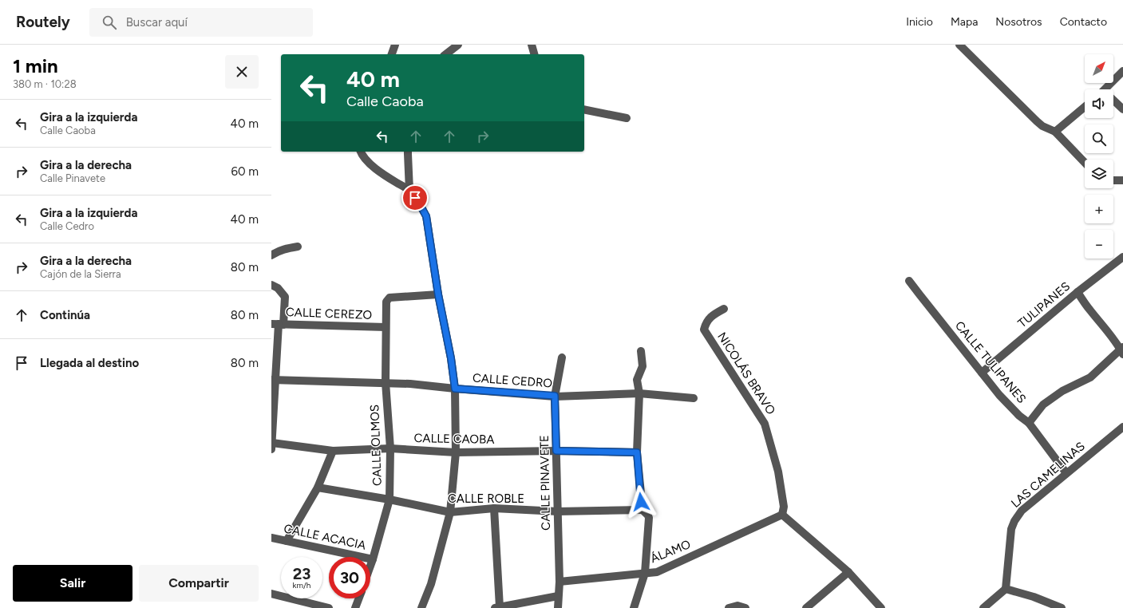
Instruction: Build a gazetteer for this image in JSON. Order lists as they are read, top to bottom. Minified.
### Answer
{"streets":{"street":["TULIPANES","CALLE CEREZO","CALLE TULIPANES","NICOLÁS BRAVO","CALLE CEDRO","CALLE CAOBA","CALLE OLMOS","LAS CAMELINAS","CALLE PINAVETE","CALLE ROBLE","CALLE ACACIA","ÁLAMO"]},"crossings":[["TULIPANES","CALLE TULIPANES"],["CALLE CEREZO","CALLE OLMOS"],["CALLE TULIPANES","LAS CAMELINAS"],["NICOLÁS BRAVO","ÁLAMO"],["CALLE CEDRO","CALLE OLMOS"],["CALLE CEDRO","CALLE PINAVETE"],["CALLE CAOBA","CALLE OLMOS"],["CALLE CAOBA","CALLE PINAVETE"],["CALLE OLMOS","CALLE ROBLE"],["CALLE OLMOS","CALLE ACACIA"],["CALLE PINAVETE","CALLE ROBLE"],["CALLE PINAVETE","ÁLAMO"]],"north":"top right","page":{"header":"Routely","search":"Buscar aquí","nav":["Inicio","Mapa","Nosotros","Contacto"],"heading":["1 min","380 m · 10:28"],"map_buttons":["+","−"],"turn":["40 m","Calle Caoba"],"list":[{"name":"Gira a la izquierda","note":"Calle Caoba","value":"40 m"},{"name":"Gira a la derecha","note":"Calle Pinavete","value":"60 m"},{"name":"Gira a la izquierda","note":"Calle Cedro","value":"40 m"},{"name":"Gira a la derecha","note":"Cajón de la Sierra","value":"80 m"},{"name":"Continúa","value":"80 m"},{"name":"Llegada al destino","value":"80 m"}],"speed":"23 km/h","limit":"30","buttons":["Salir","Compartir"]}}
